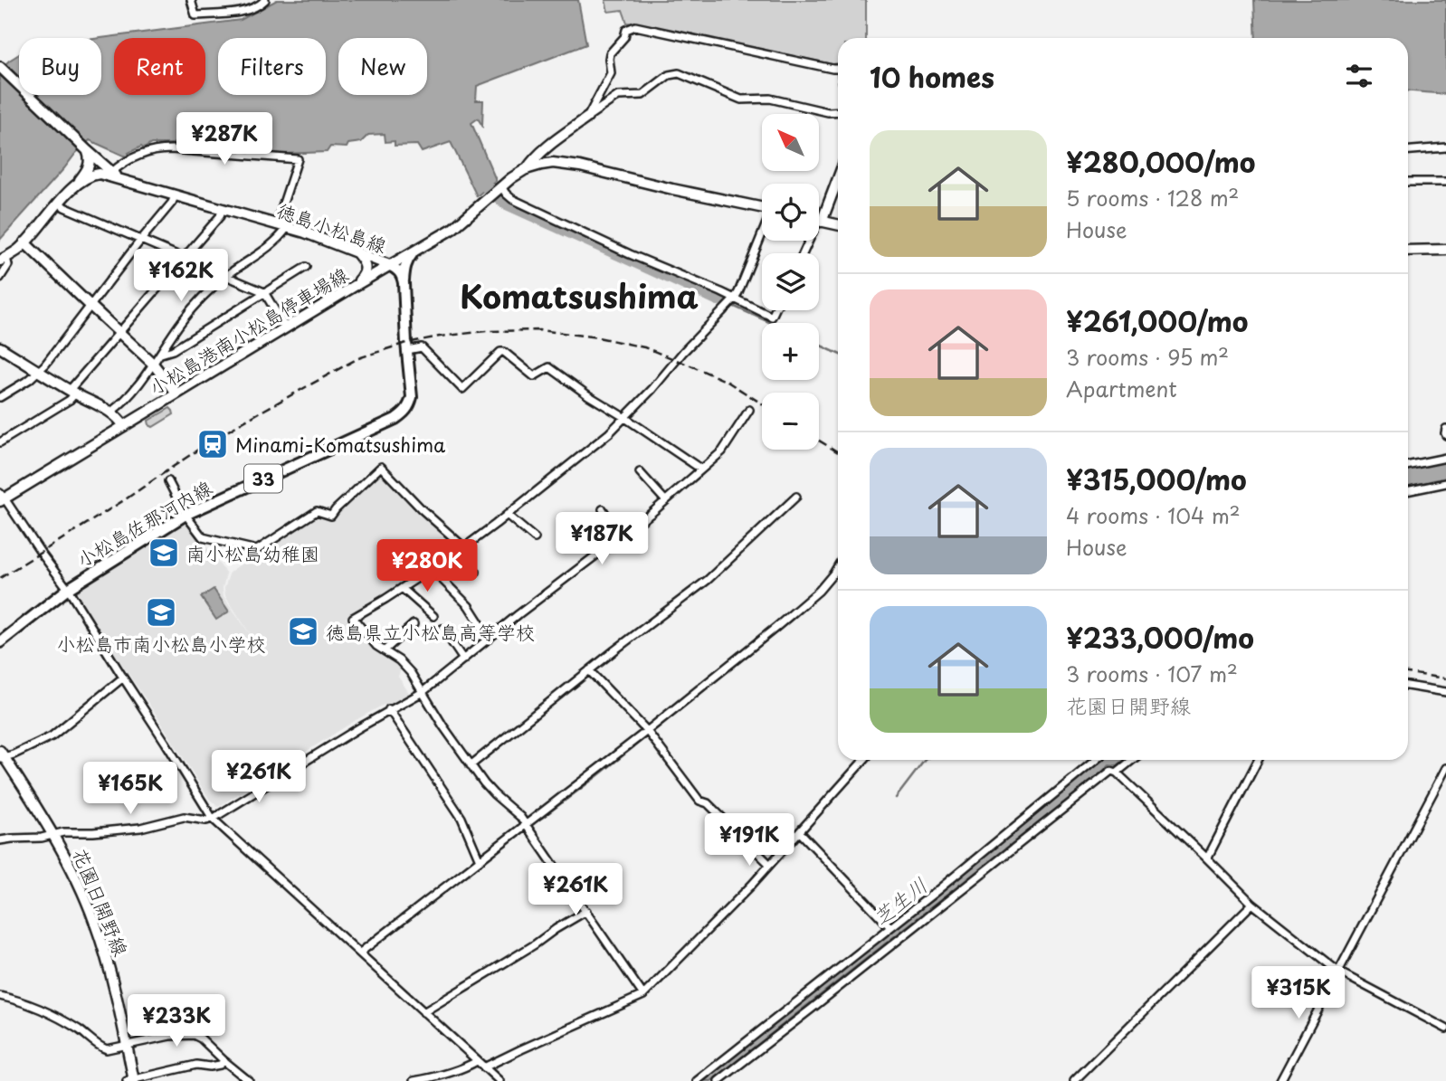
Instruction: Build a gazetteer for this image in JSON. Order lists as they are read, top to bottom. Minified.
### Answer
{"streets":{"main road":["徳島小松島線","小松島港南小松島停車場線","33","小松島佐那河内線","花園日開野線"]},"crossings":[["徳島小松島線","小松島港南小松島停車場線"],["徳島小松島線","小松島佐那河内線"]],"districts":["Komatsushima"],"water":["芝生川"],"places":{"station":["Minami-Komatsushima"],"school or university":["南小松島幼稚園","小松島市南小松島小学校","徳島県立小松島高等学校"]},"north":"top left","page":{"chip":["Buy","Rent","Filters","New"],"heading":"10 homes","price":["¥287K","¥162K","¥187K","¥280K","¥261K","¥165K","¥191K","¥261K","¥315K","¥233K"],"map_buttons":["+","−"],"list":[{"name":"¥280,000/mo","note":"5 rooms · 128 m² · House"},{"name":"¥261,000/mo","note":"3 rooms · 95 m² · Apartment"},{"name":"¥315,000/mo","note":"4 rooms · 104 m² · House"},{"name":"¥233,000/mo","note":"3 rooms · 107 m² · 花園日開野線"}]}}
